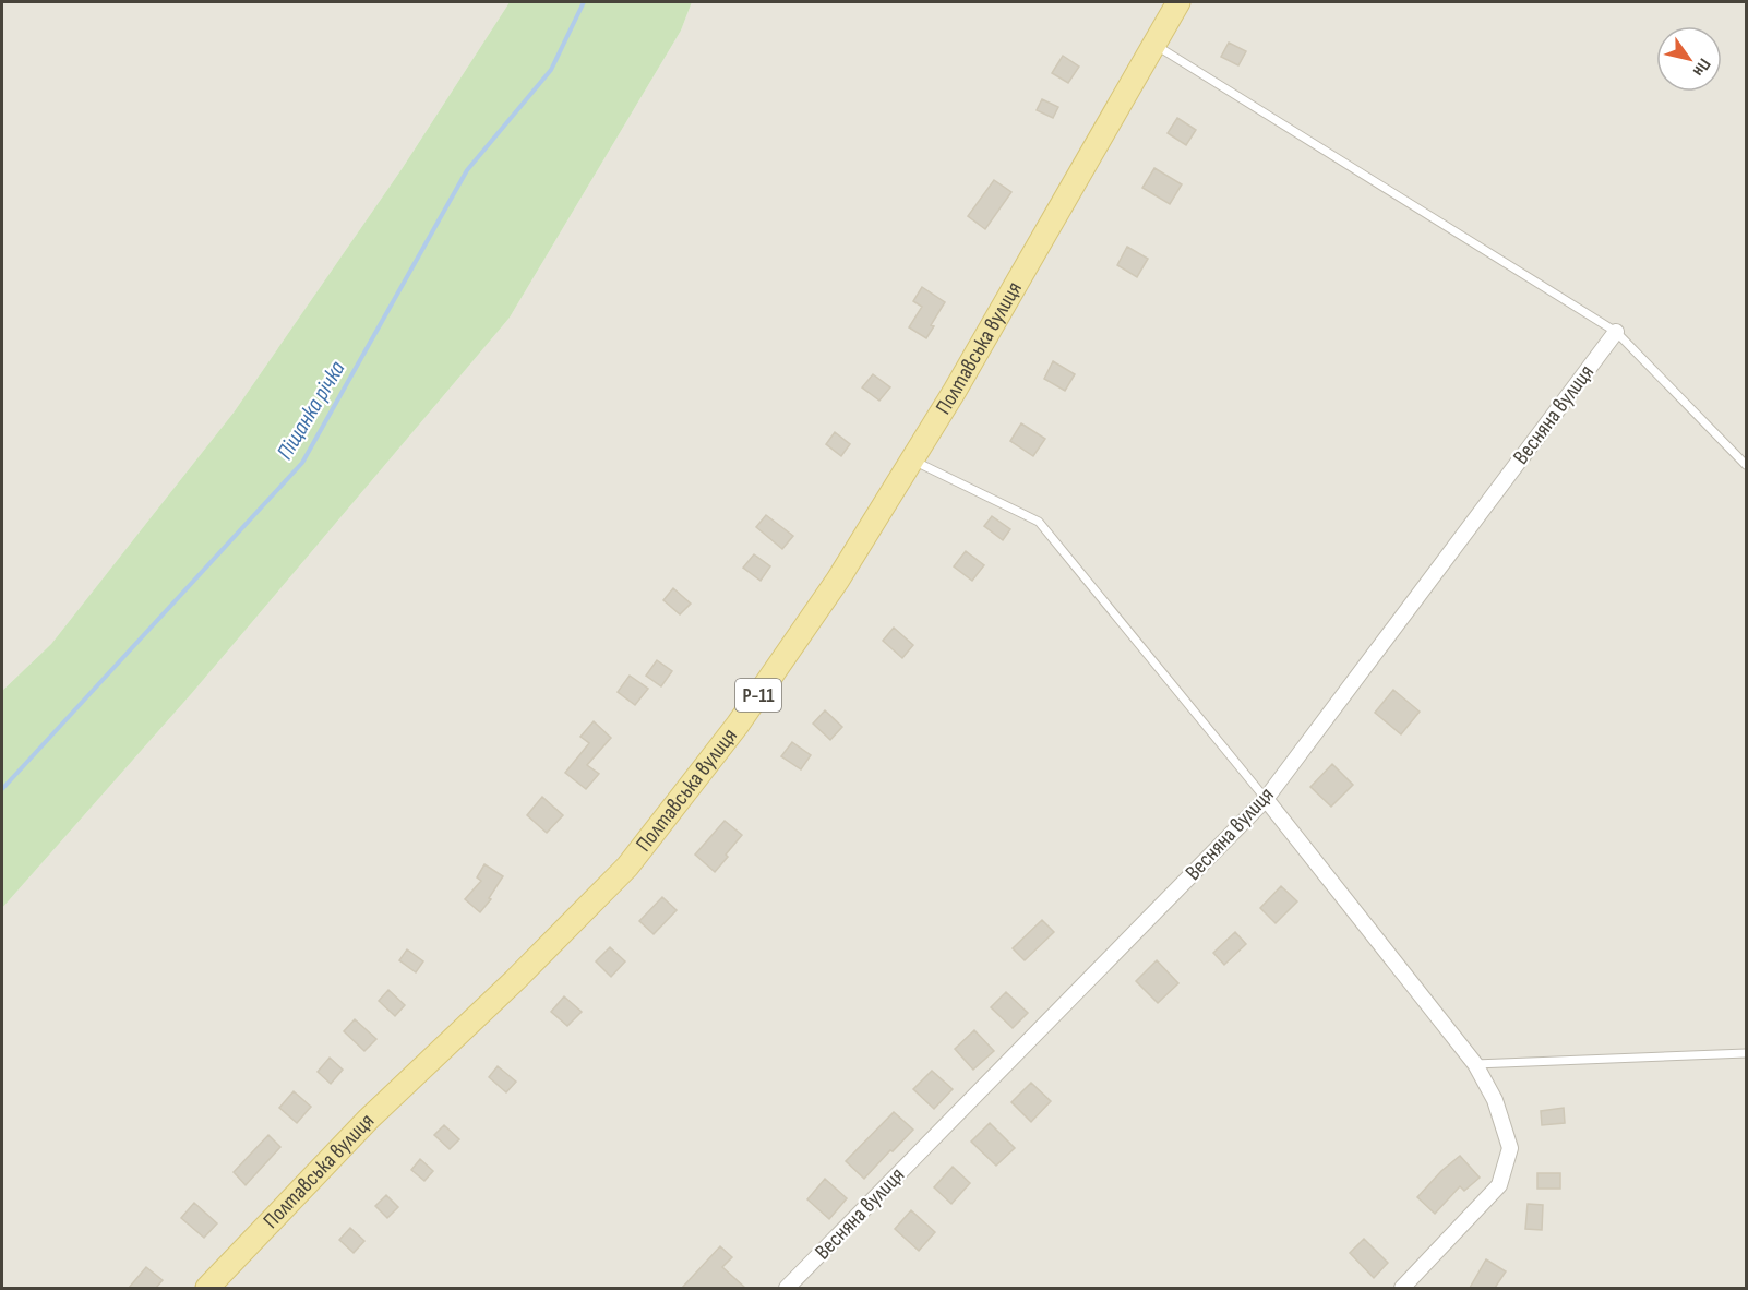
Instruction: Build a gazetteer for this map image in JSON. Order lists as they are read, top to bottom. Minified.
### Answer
{"streets":{"main road":["Полтавська вулиця","Р-11"],"street":["Весняна вулиця"]},"water":["Піщанка річка"],"north":"bottom right"}
